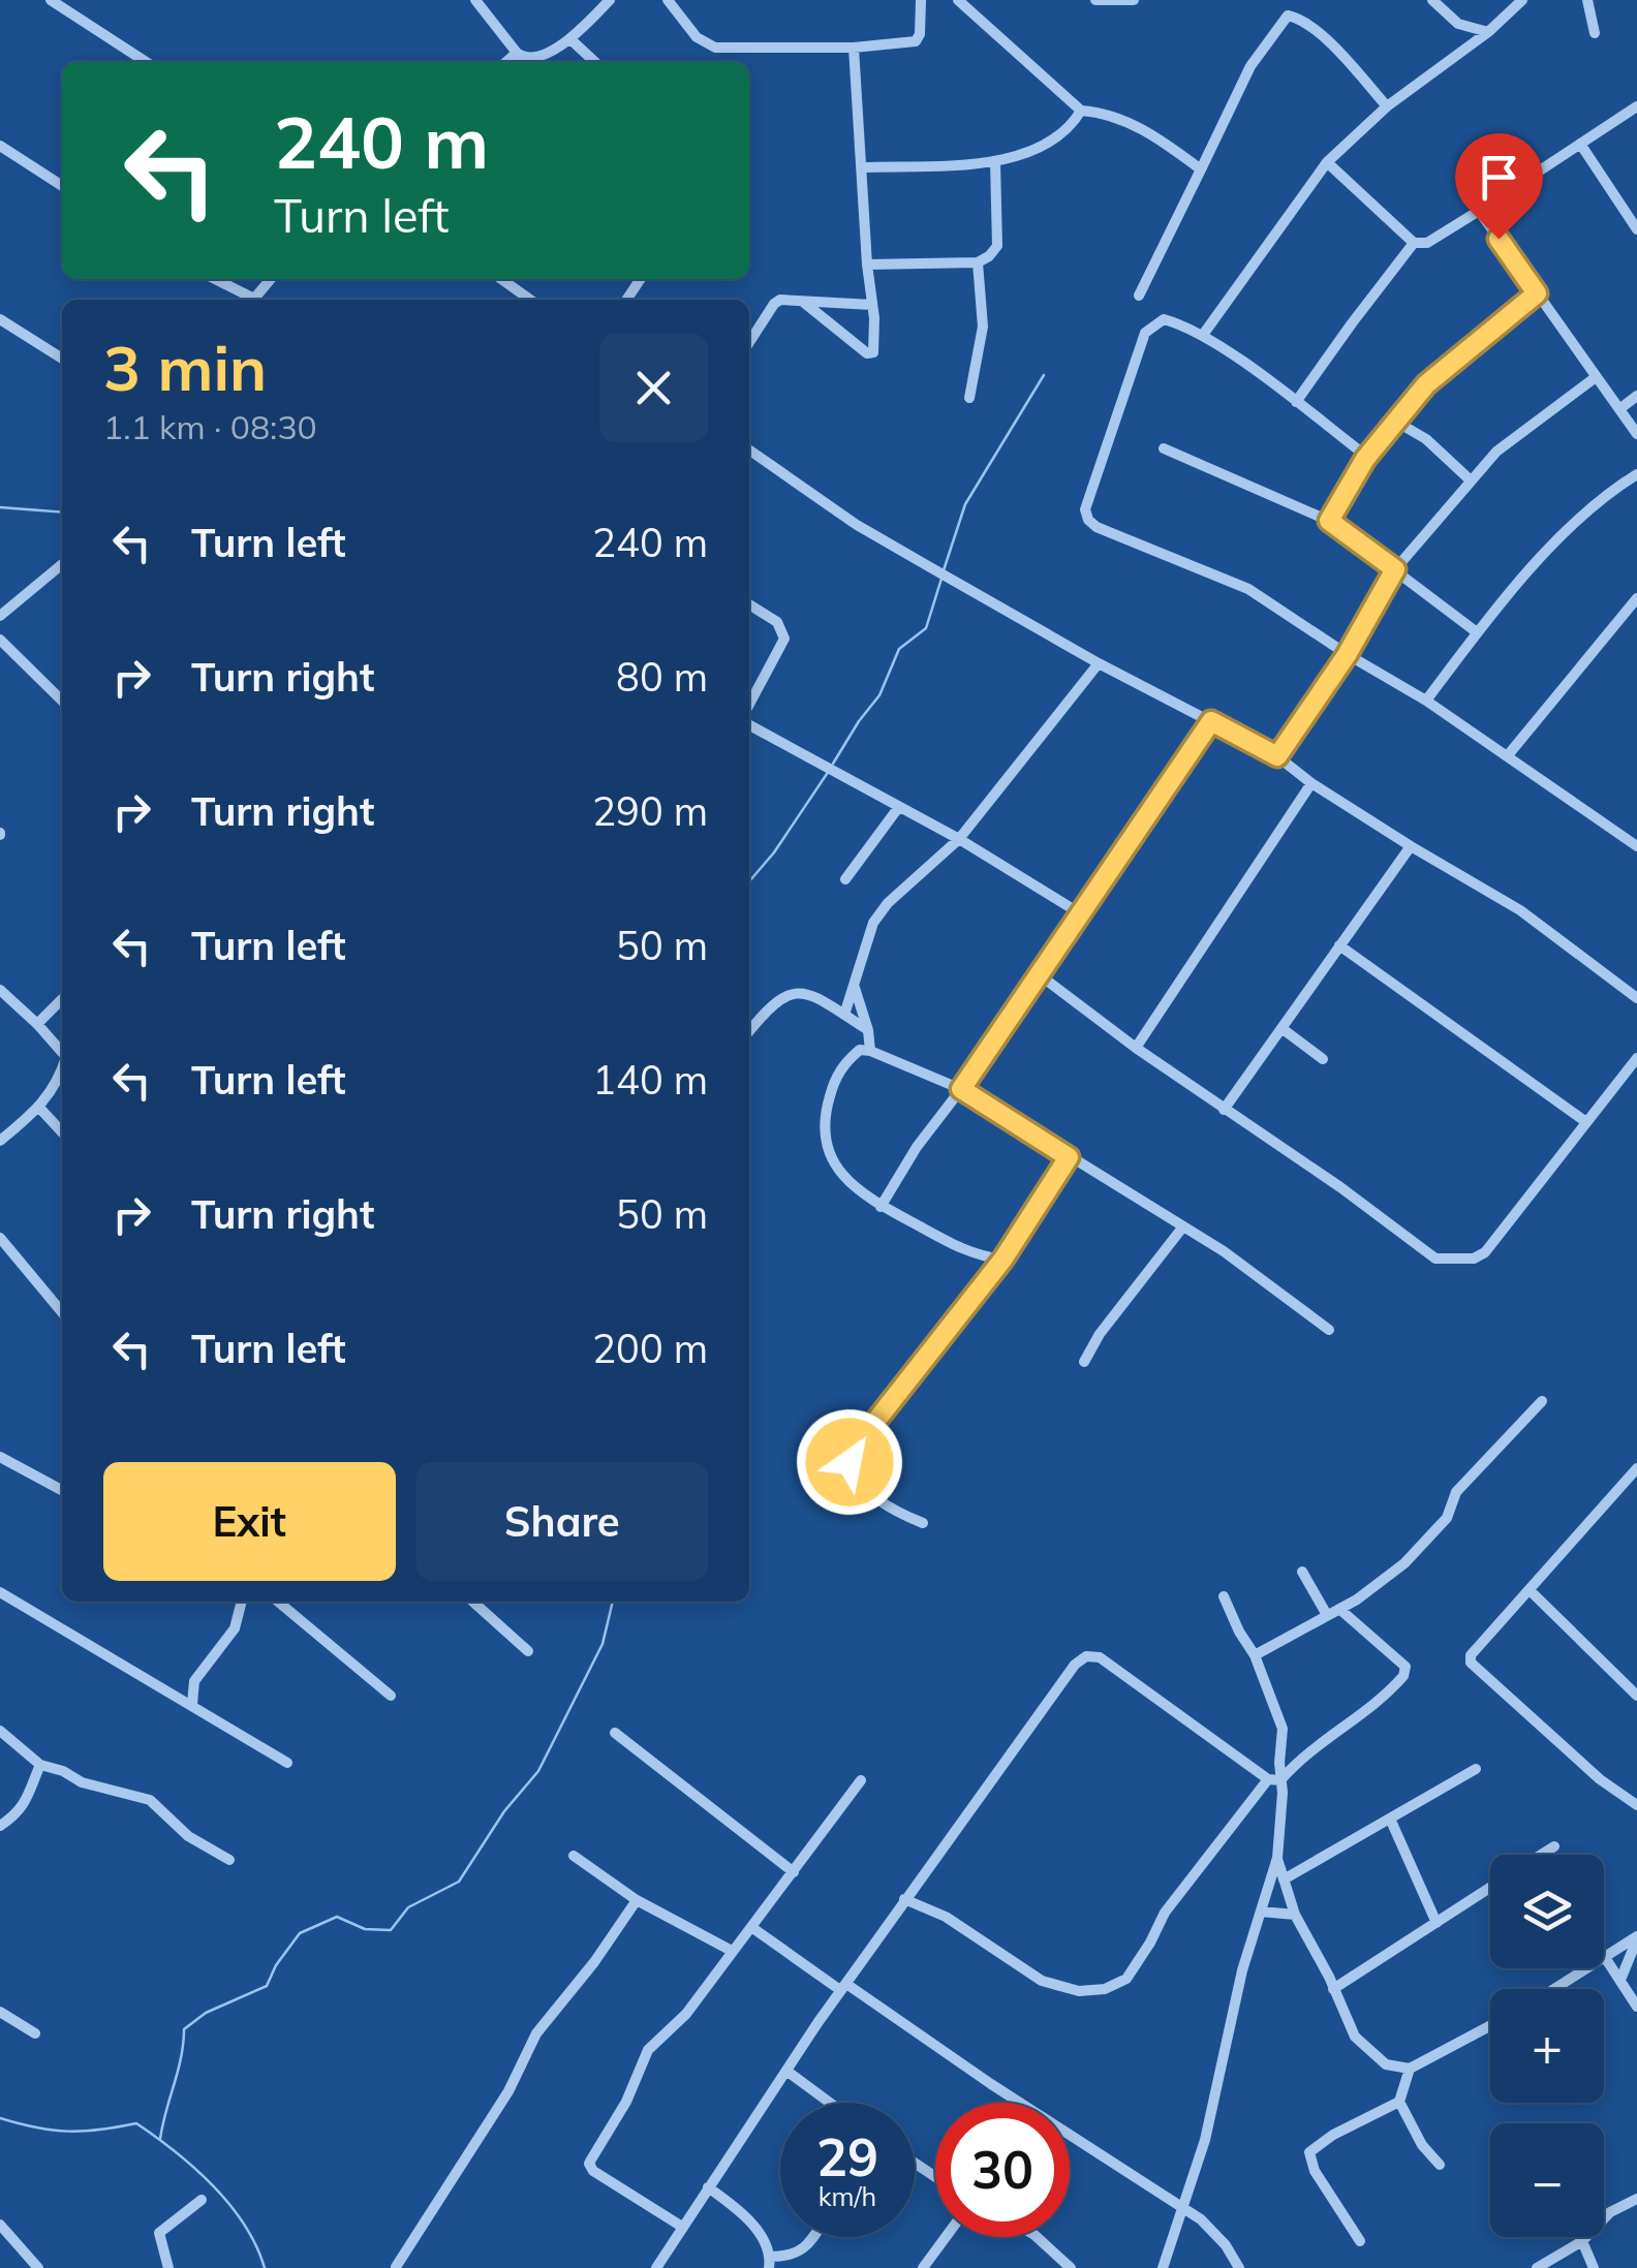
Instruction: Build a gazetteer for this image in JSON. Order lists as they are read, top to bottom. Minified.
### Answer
{"page":{"turn":["240 m","Turn left"],"heading":["3 min","1.1 km · 08:30"],"list":[{"name":"Turn left","value":"240 m"},{"name":"Turn right","value":"80 m"},{"name":"Turn right","value":"290 m"},{"name":"Turn left","value":"50 m"},{"name":"Turn left","value":"140 m"},{"name":"Turn right","value":"50 m"},{"name":"Turn left","value":"200 m"}],"buttons":["Exit","Share"],"map_buttons":["+","−"],"speed":"29 km/h","limit":"30"}}
